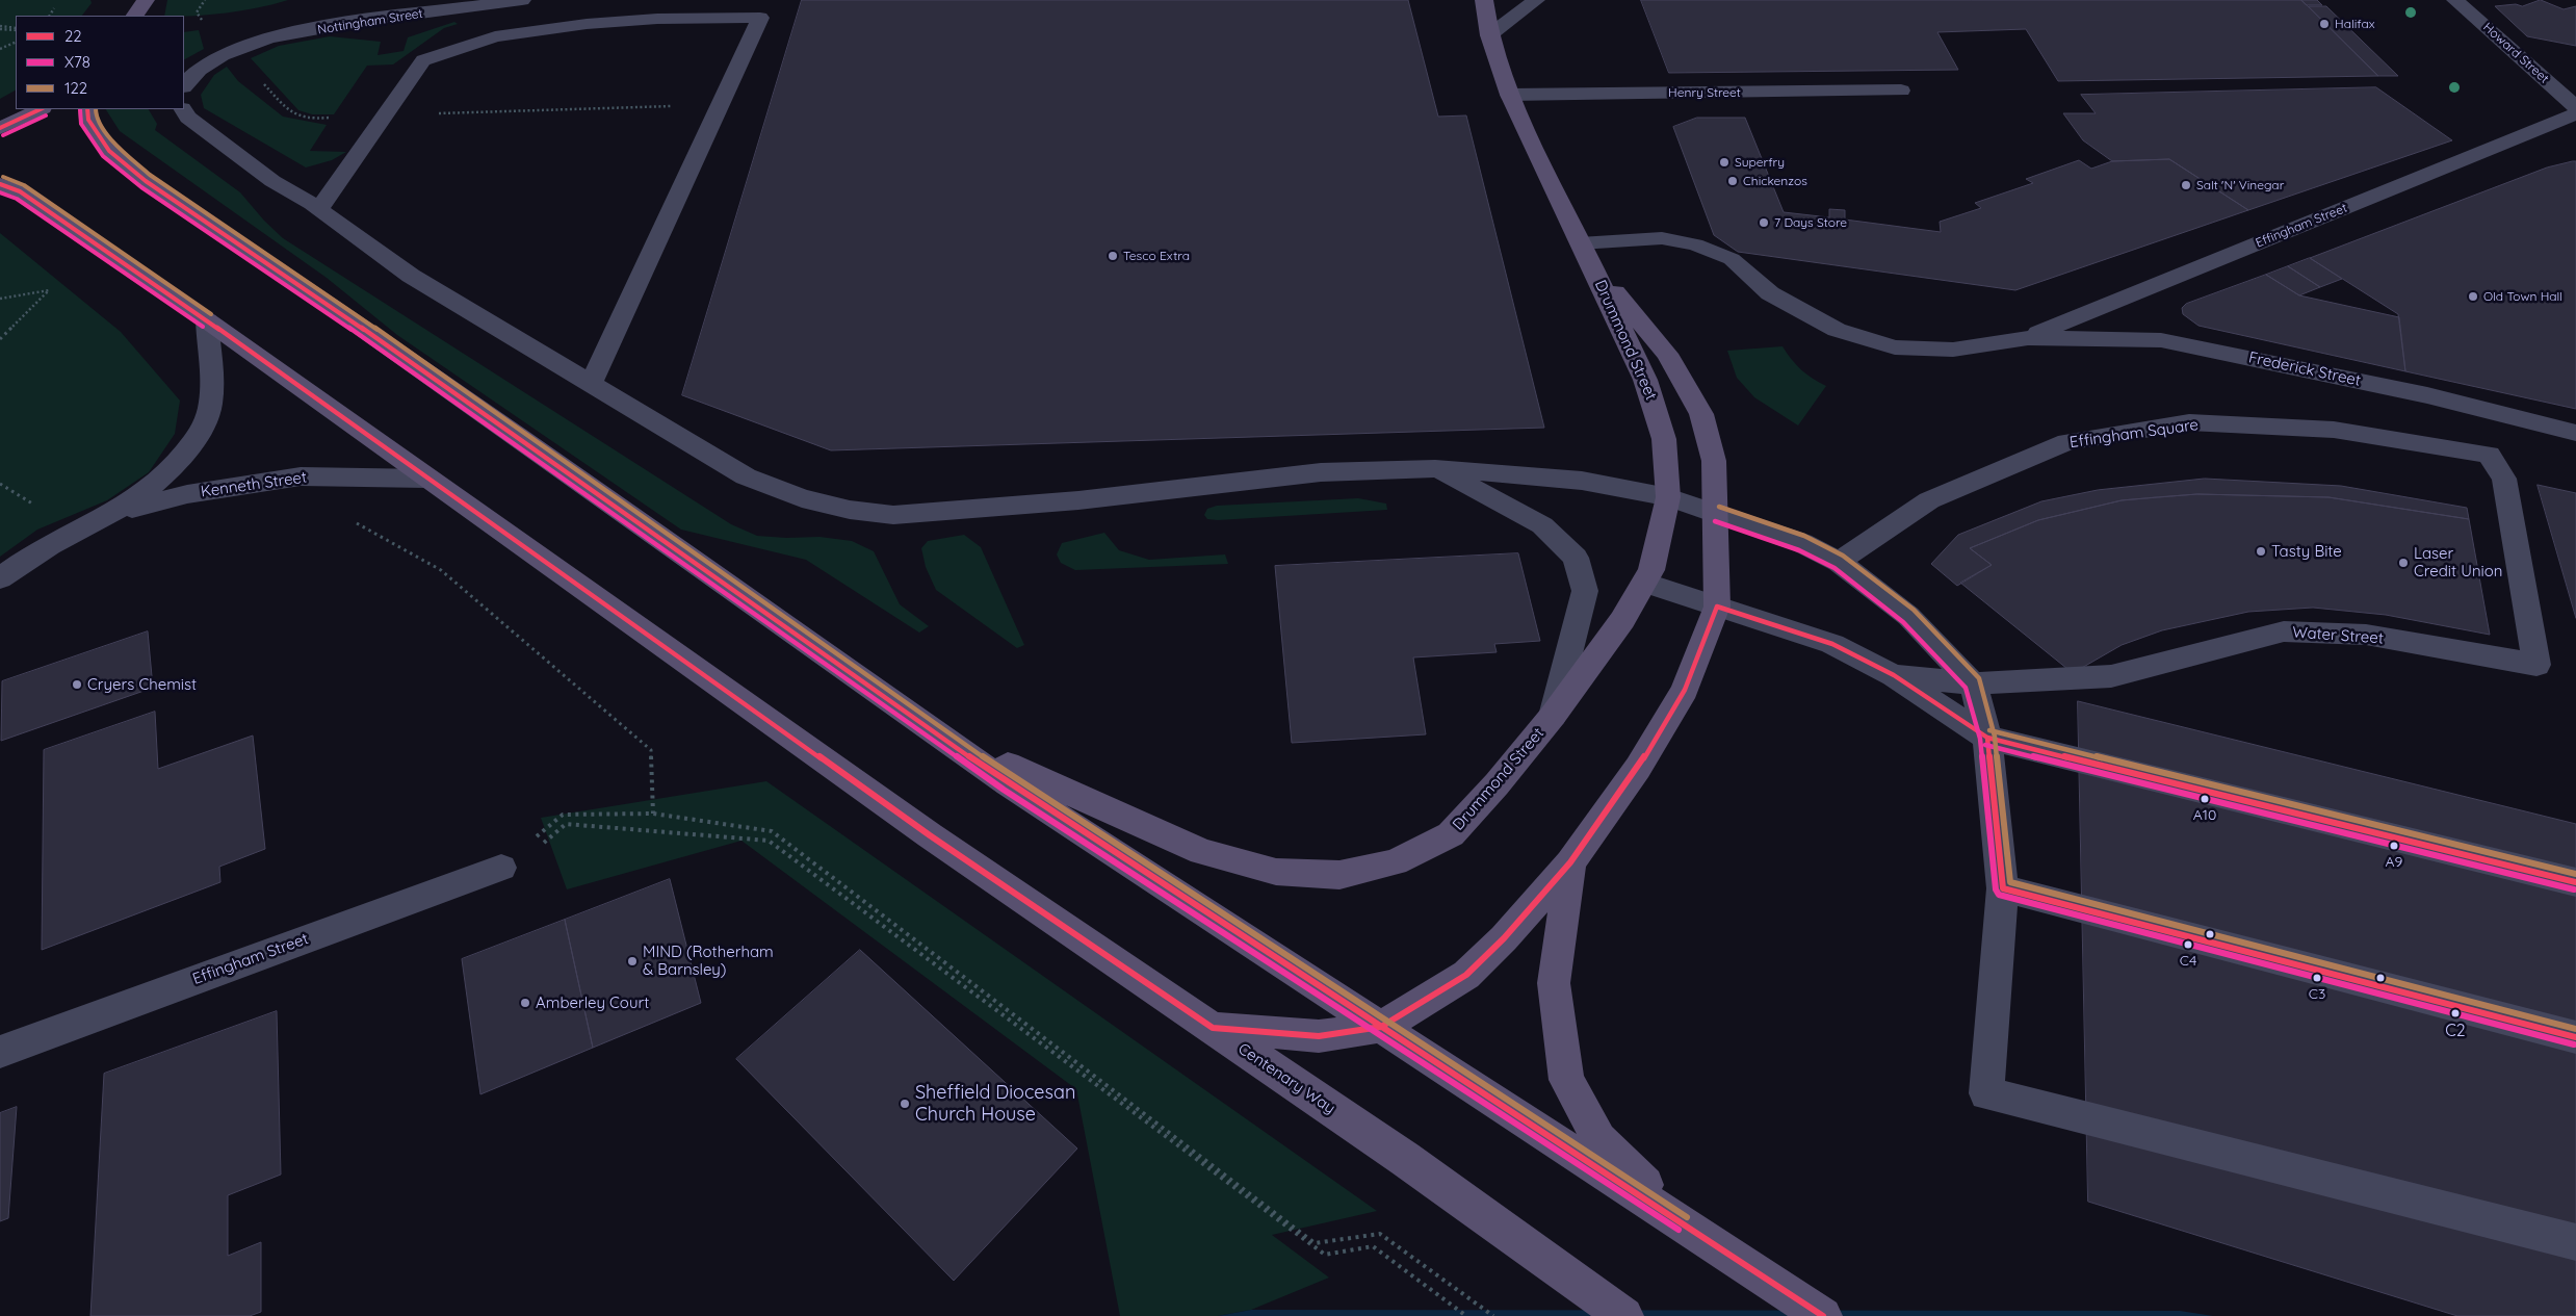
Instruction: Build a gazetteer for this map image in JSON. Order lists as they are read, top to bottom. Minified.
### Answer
{"streets":{"main road":["Drummond Street","Centenary Way"],"street":["Nottingham Street","Howard Street","Henry Street","Effingham Street","Frederick Street","Effingham Square","Kenneth Street","Water Street"]},"crossings":[["Henry Street","Drummond Street"],["Effingham Street","Frederick Street"],["Drummond Street","Centenary Way"],["Effingham Square","Water Street"],["Kenneth Street","Centenary Way"]],"places":["Halifax","Superfry","Chickenzos","Salt 'N' Vinegar","7 Days Store","Tesco Extra","Old Town Hall","Tasty Bite","Laser Credit Union","Cryers Chemist","A10","A9","C4","MIND (Rotherham & Barnsley)","C3","Amberley Court","C2","Sheffield Diocesan Church House"],"lines":["transit line 22","transit line X78","transit line 122"],"legend":["22","X78","122"]}
